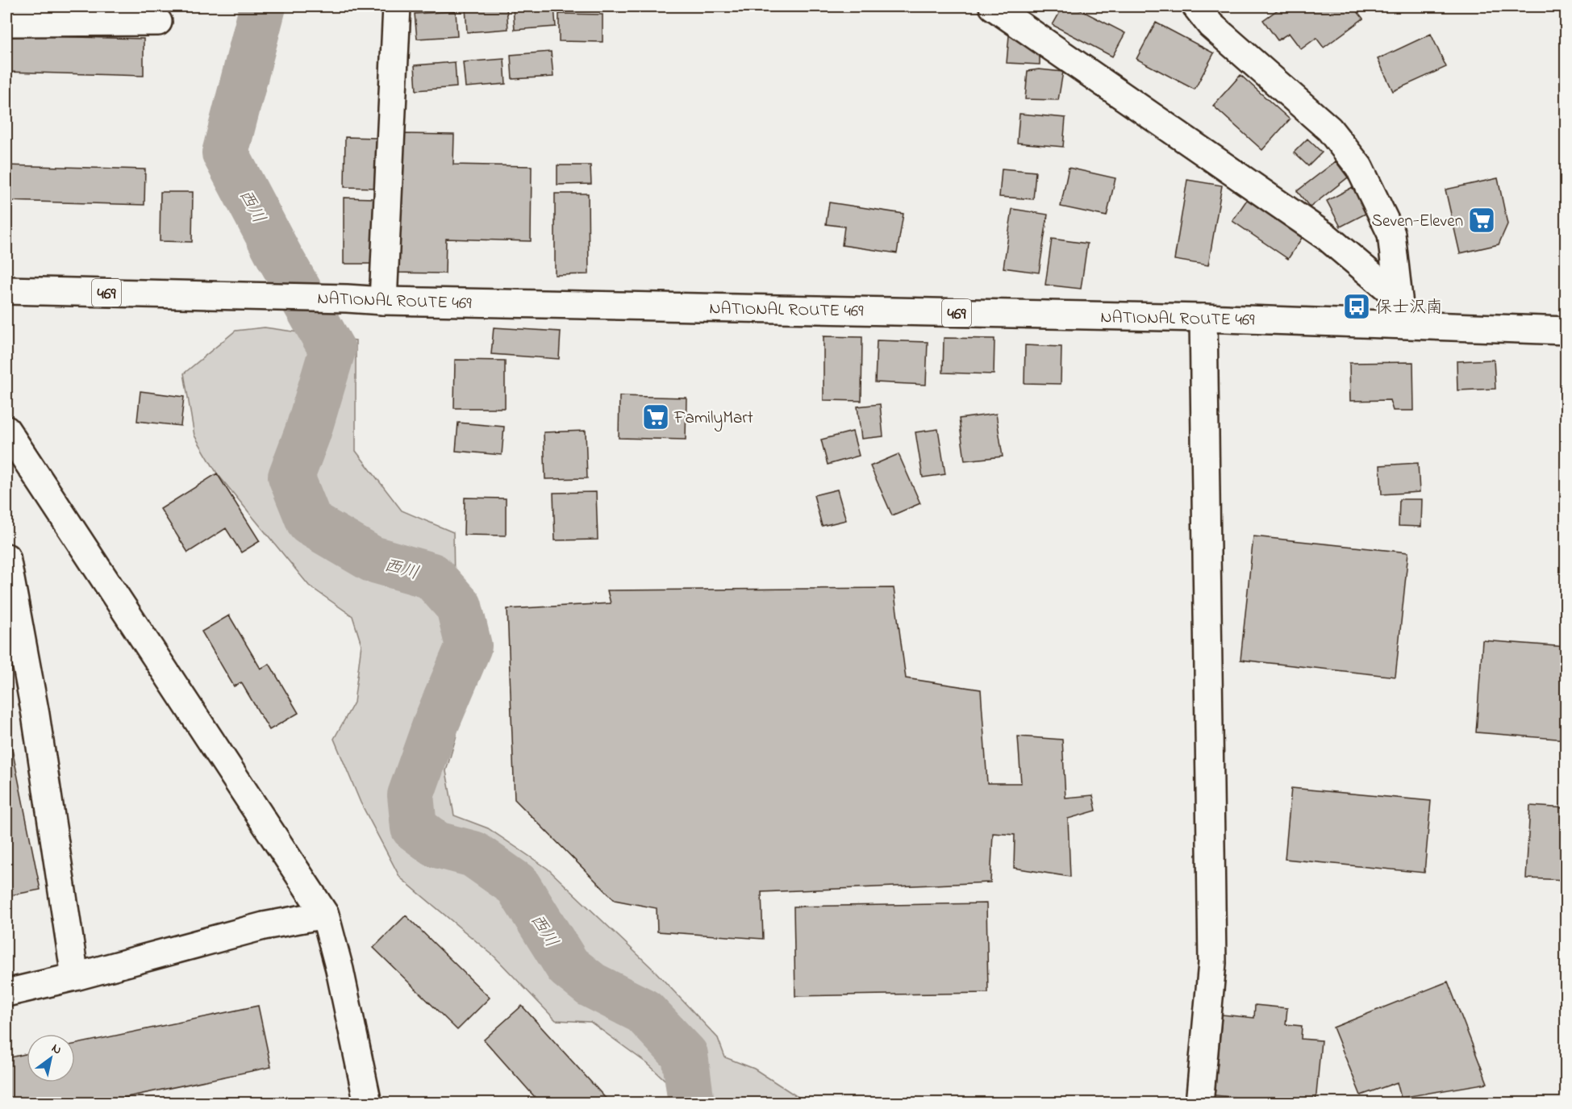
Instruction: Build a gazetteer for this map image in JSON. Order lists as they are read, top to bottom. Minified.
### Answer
{"streets":{"main road":["469","NATIONAL ROUTE 469"]},"water":["西川"],"places":{"supermarket":["Seven-Eleven","FamilyMart"],"bus stop":["保士沢南"]},"north":"top right"}
